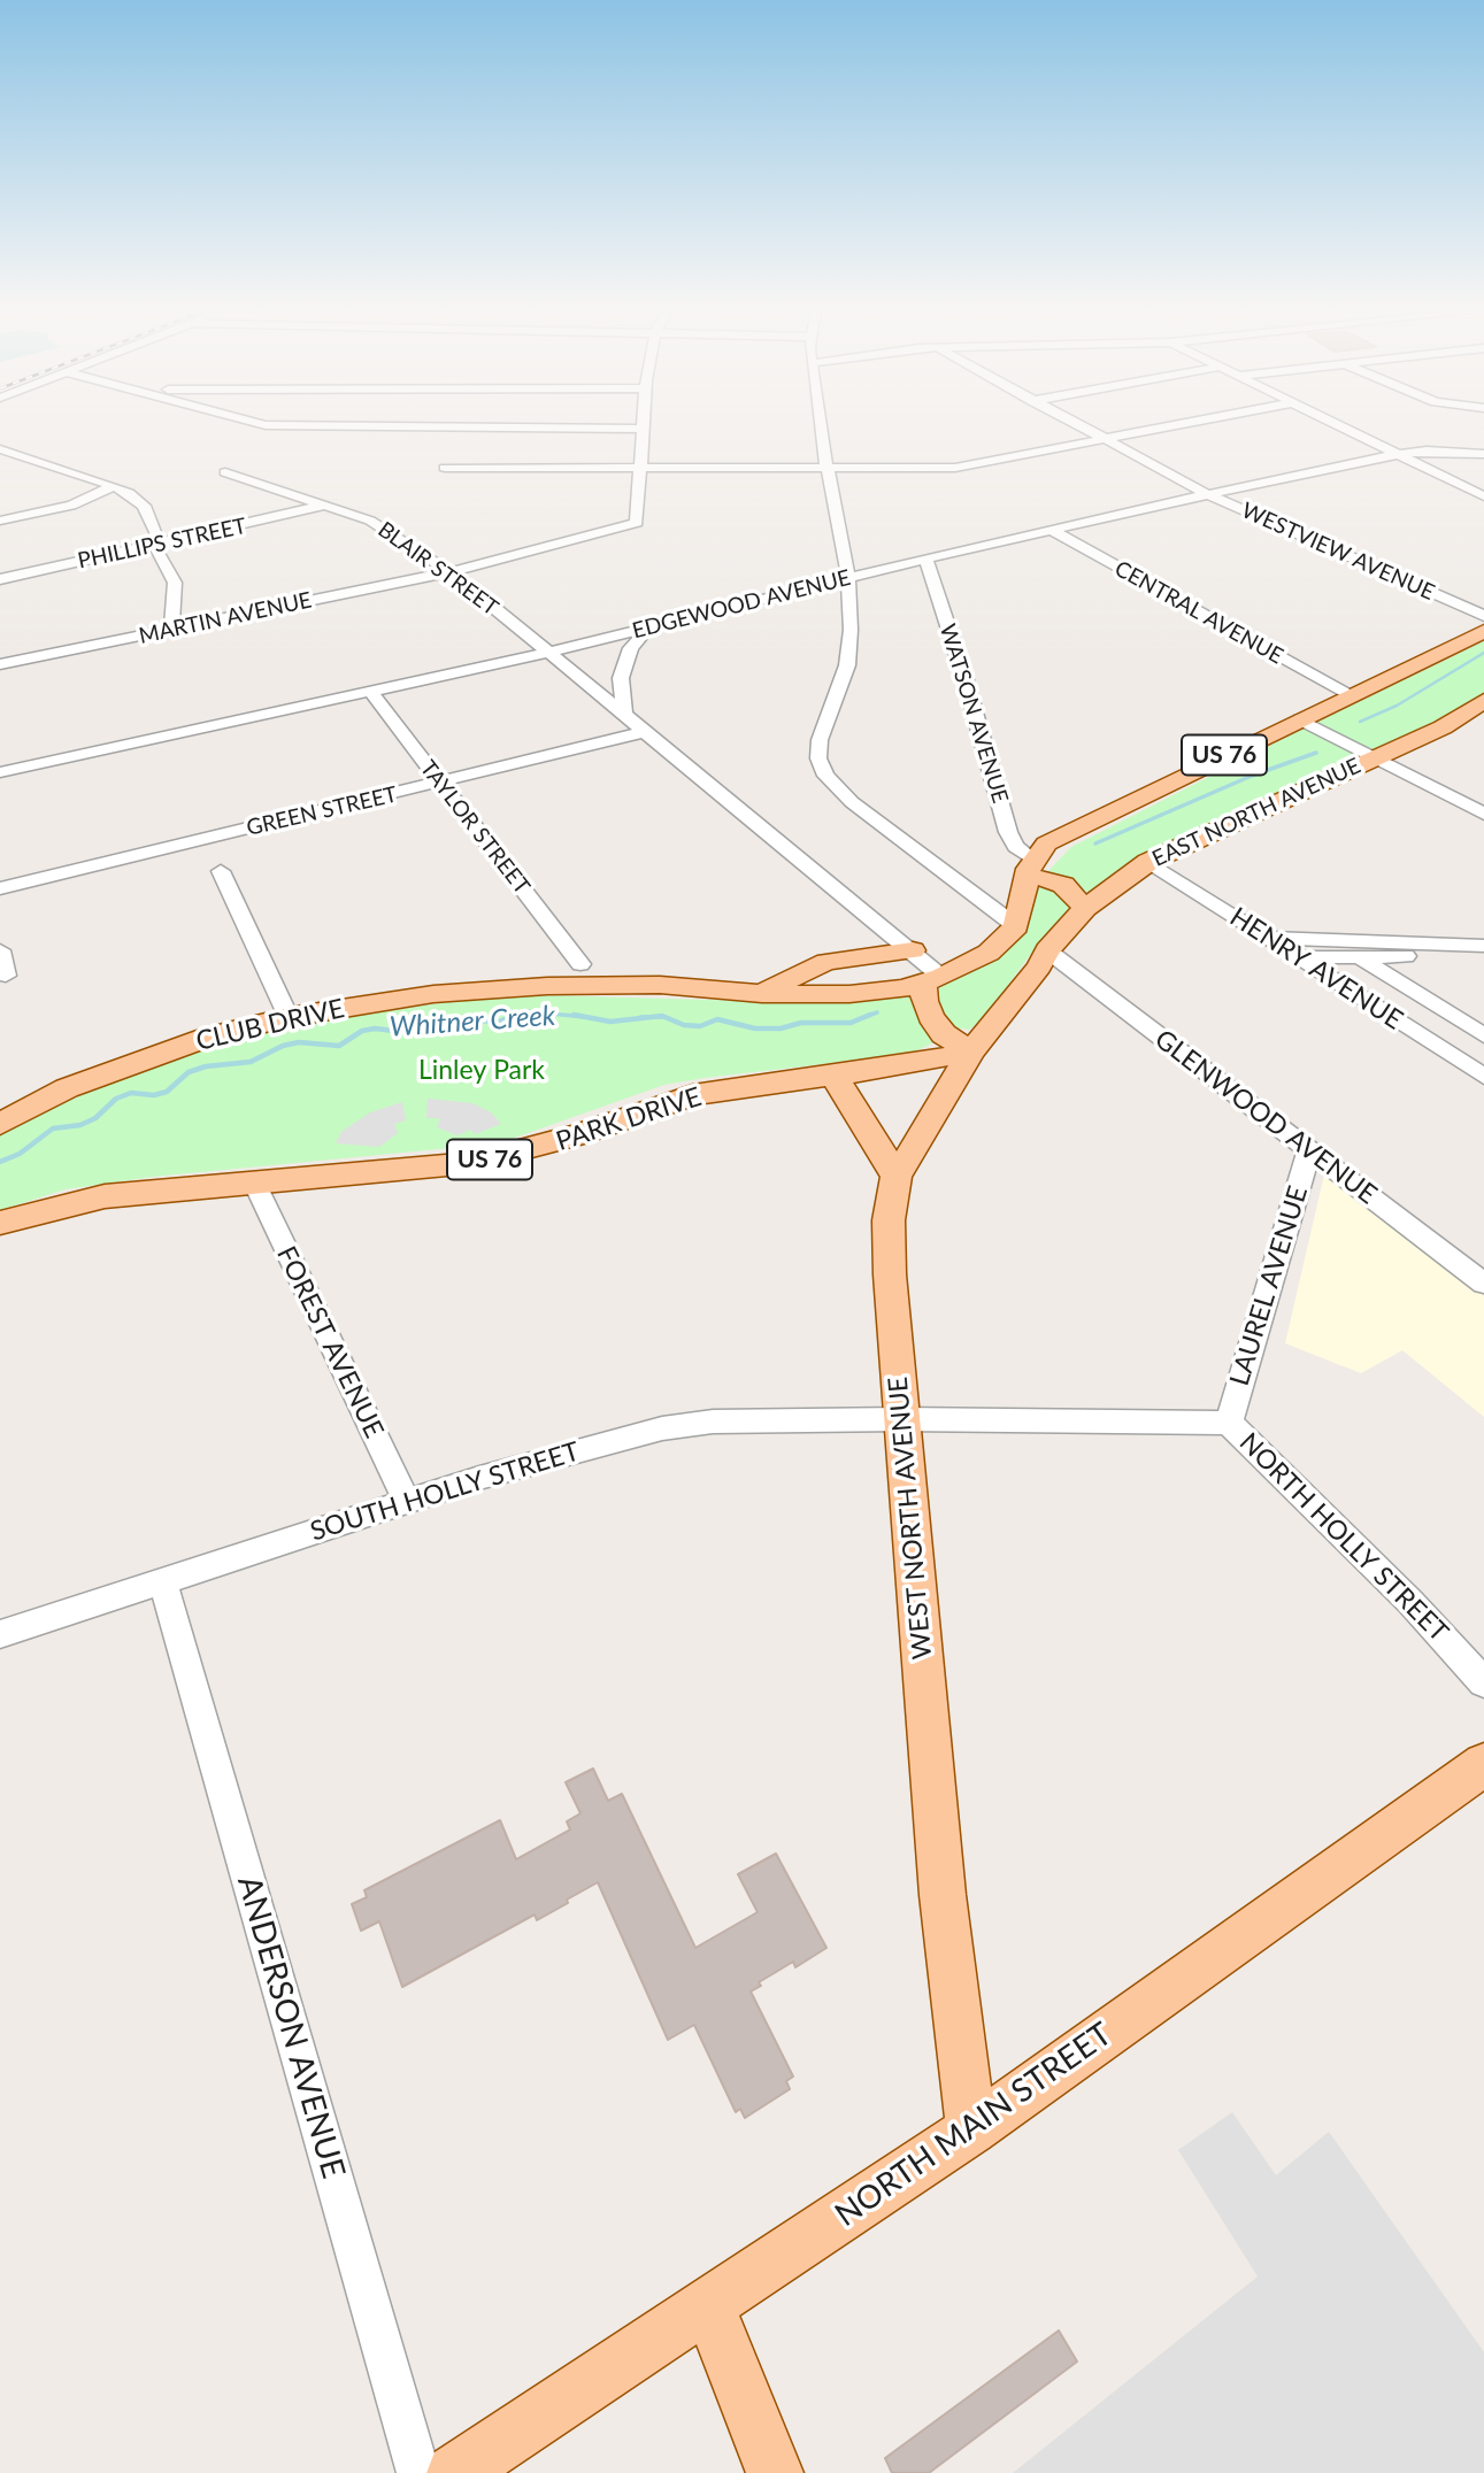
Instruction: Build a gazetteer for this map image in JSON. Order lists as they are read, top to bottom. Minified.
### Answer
{"streets":{"main road":["US 76","EAST NORTH AVENUE","CLUB DRIVE","PARK DRIVE","WEST NORTH AVENUE","NORTH MAIN STREET"],"street":["PHILLIPS STREET","WESTVIEW AVENUE","BLAIR STREET","EDGEWOOD AVENUE","CENTRAL AVENUE","MARTIN AVENUE","WATSON AVENUE","GREEN STREET","TAYLOR STREET","HENRY AVENUE","GLENWOOD AVENUE","LAUREL AVENUE","FOREST AVENUE","SOUTH HOLLY STREET","NORTH HOLLY STREET","ANDERSON AVENUE"]},"crossings":[["PHILLIPS STREET","BLAIR STREET"],["WESTVIEW AVENUE","EDGEWOOD AVENUE"],["BLAIR STREET","EDGEWOOD AVENUE"],["BLAIR STREET","MARTIN AVENUE"],["BLAIR STREET","GREEN STREET"],["BLAIR STREET","CLUB DRIVE"],["EDGEWOOD AVENUE","CENTRAL AVENUE"],["EDGEWOOD AVENUE","WATSON AVENUE"],["EDGEWOOD AVENUE","TAYLOR STREET"],["CENTRAL AVENUE","US 76"],["WATSON AVENUE","US 76"],["GREEN STREET","TAYLOR STREET"],["EAST NORTH AVENUE","HENRY AVENUE"],["EAST NORTH AVENUE","GLENWOOD AVENUE"],["EAST NORTH AVENUE","WEST NORTH AVENUE"],["GLENWOOD AVENUE","LAUREL AVENUE"],["GLENWOOD AVENUE","WEST NORTH AVENUE"],["PARK DRIVE","FOREST AVENUE"],["PARK DRIVE","WEST NORTH AVENUE"],["LAUREL AVENUE","NORTH HOLLY STREET"],["FOREST AVENUE","SOUTH HOLLY STREET"],["SOUTH HOLLY STREET","WEST NORTH AVENUE"],["SOUTH HOLLY STREET","NORTH HOLLY STREET"],["SOUTH HOLLY STREET","ANDERSON AVENUE"],["WEST NORTH AVENUE","NORTH HOLLY STREET"],["WEST NORTH AVENUE","NORTH MAIN STREET"]],"water":["Whitner Creek"],"parks":["Linley Park"]}
